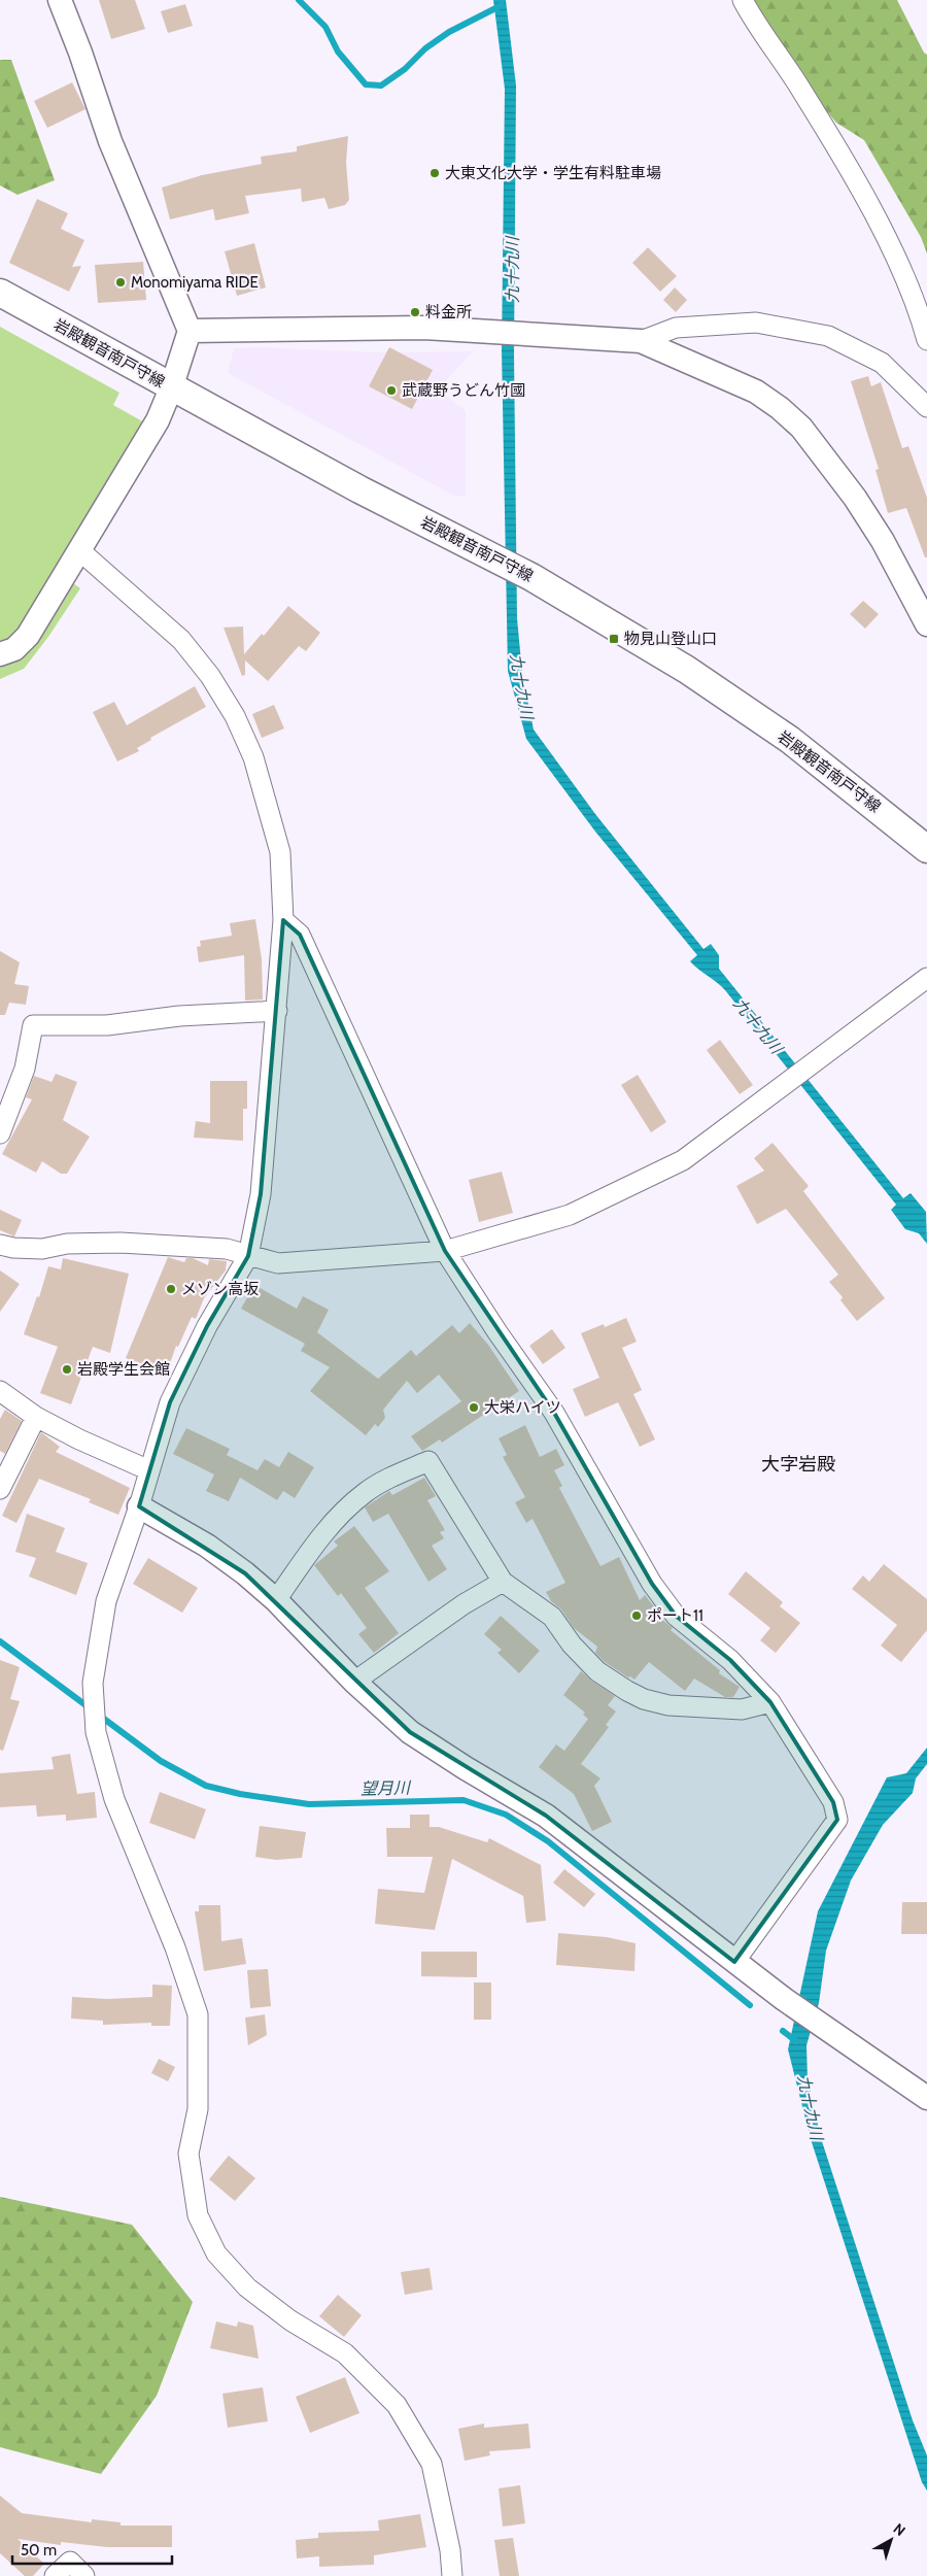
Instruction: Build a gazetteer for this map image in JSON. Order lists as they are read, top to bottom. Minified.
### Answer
{"streets":{"main road":["岩殿観音南戸守線"]},"districts":["大字岩殿"],"water":["九十九川","望月川"],"places":{"other":["大東文化大学・学生有料駐車場","Monomiyama RIDE","料金所","武蔵野うどん竹國","メゾン高坂","岩殿学生会館","大栄ハイツ","ポート11"],"transit":["物見山登山口"]},"scale_bar":"50 m","north":"top right"}
